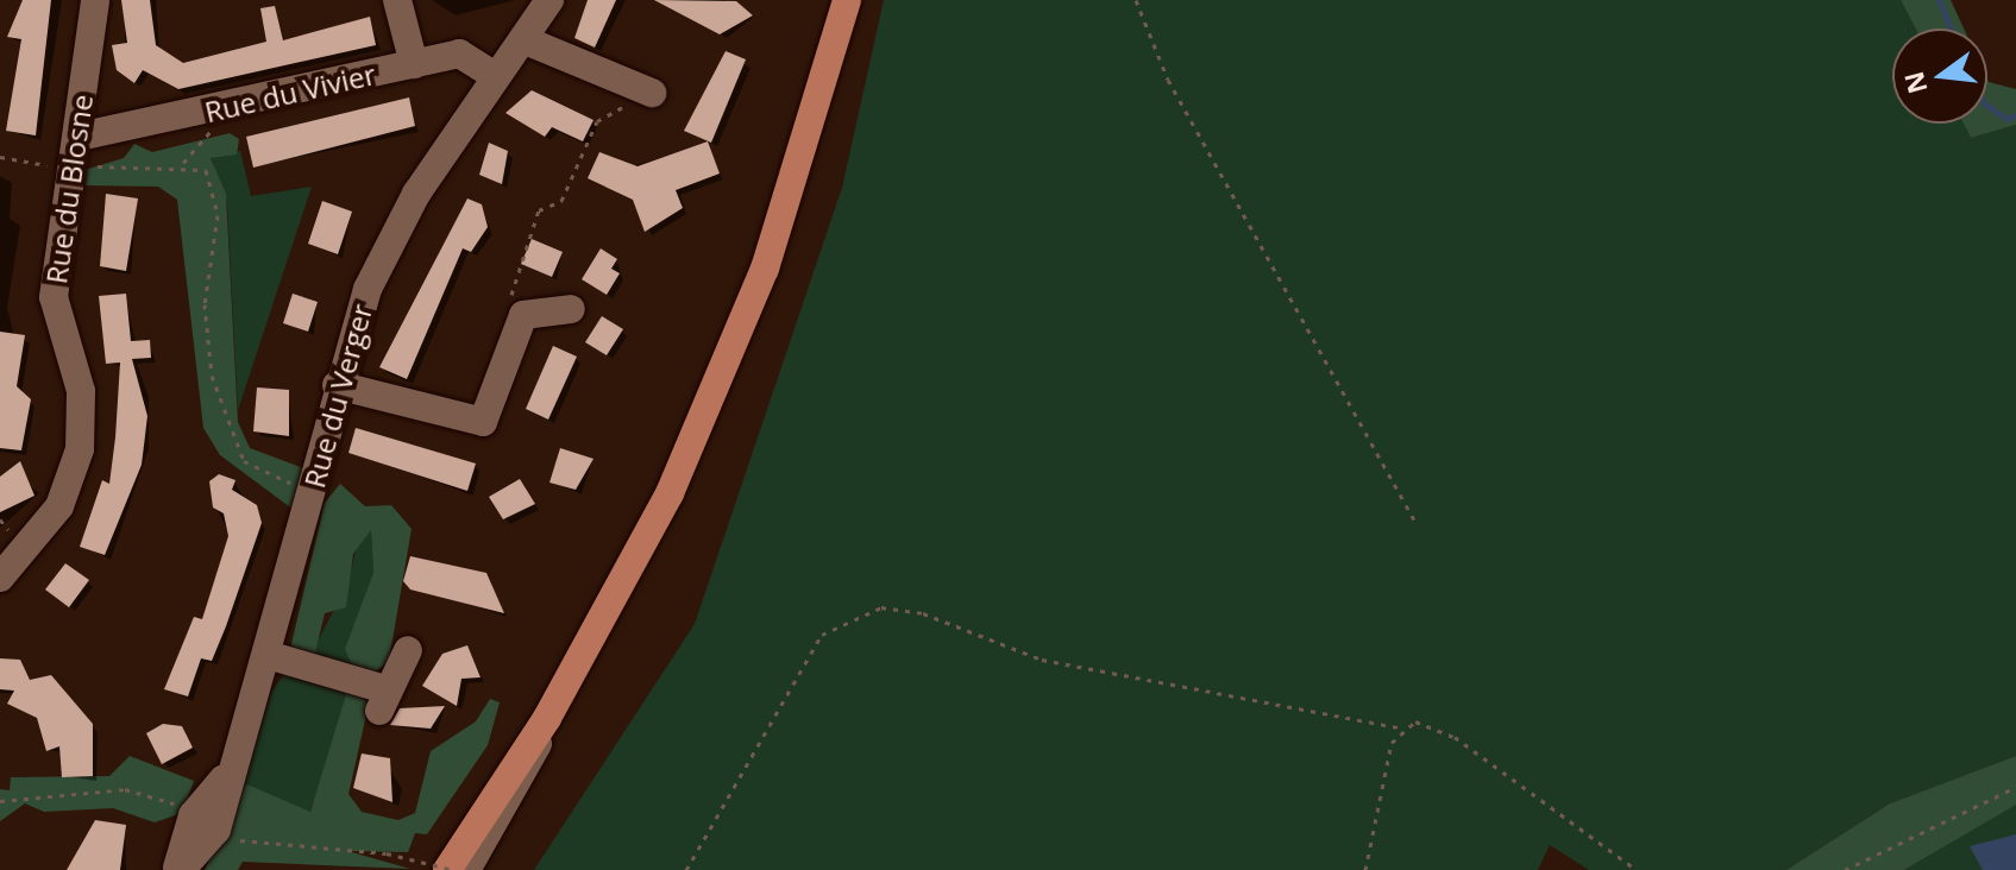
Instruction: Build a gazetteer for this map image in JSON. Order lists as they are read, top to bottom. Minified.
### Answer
{"streets":{"street":["Rue du Vivier","Rue du Blosne","Rue du Verger"]},"crossings":[["Rue du Vivier","Rue du Blosne"],["Rue du Vivier","Rue du Verger"]],"north":"left"}
